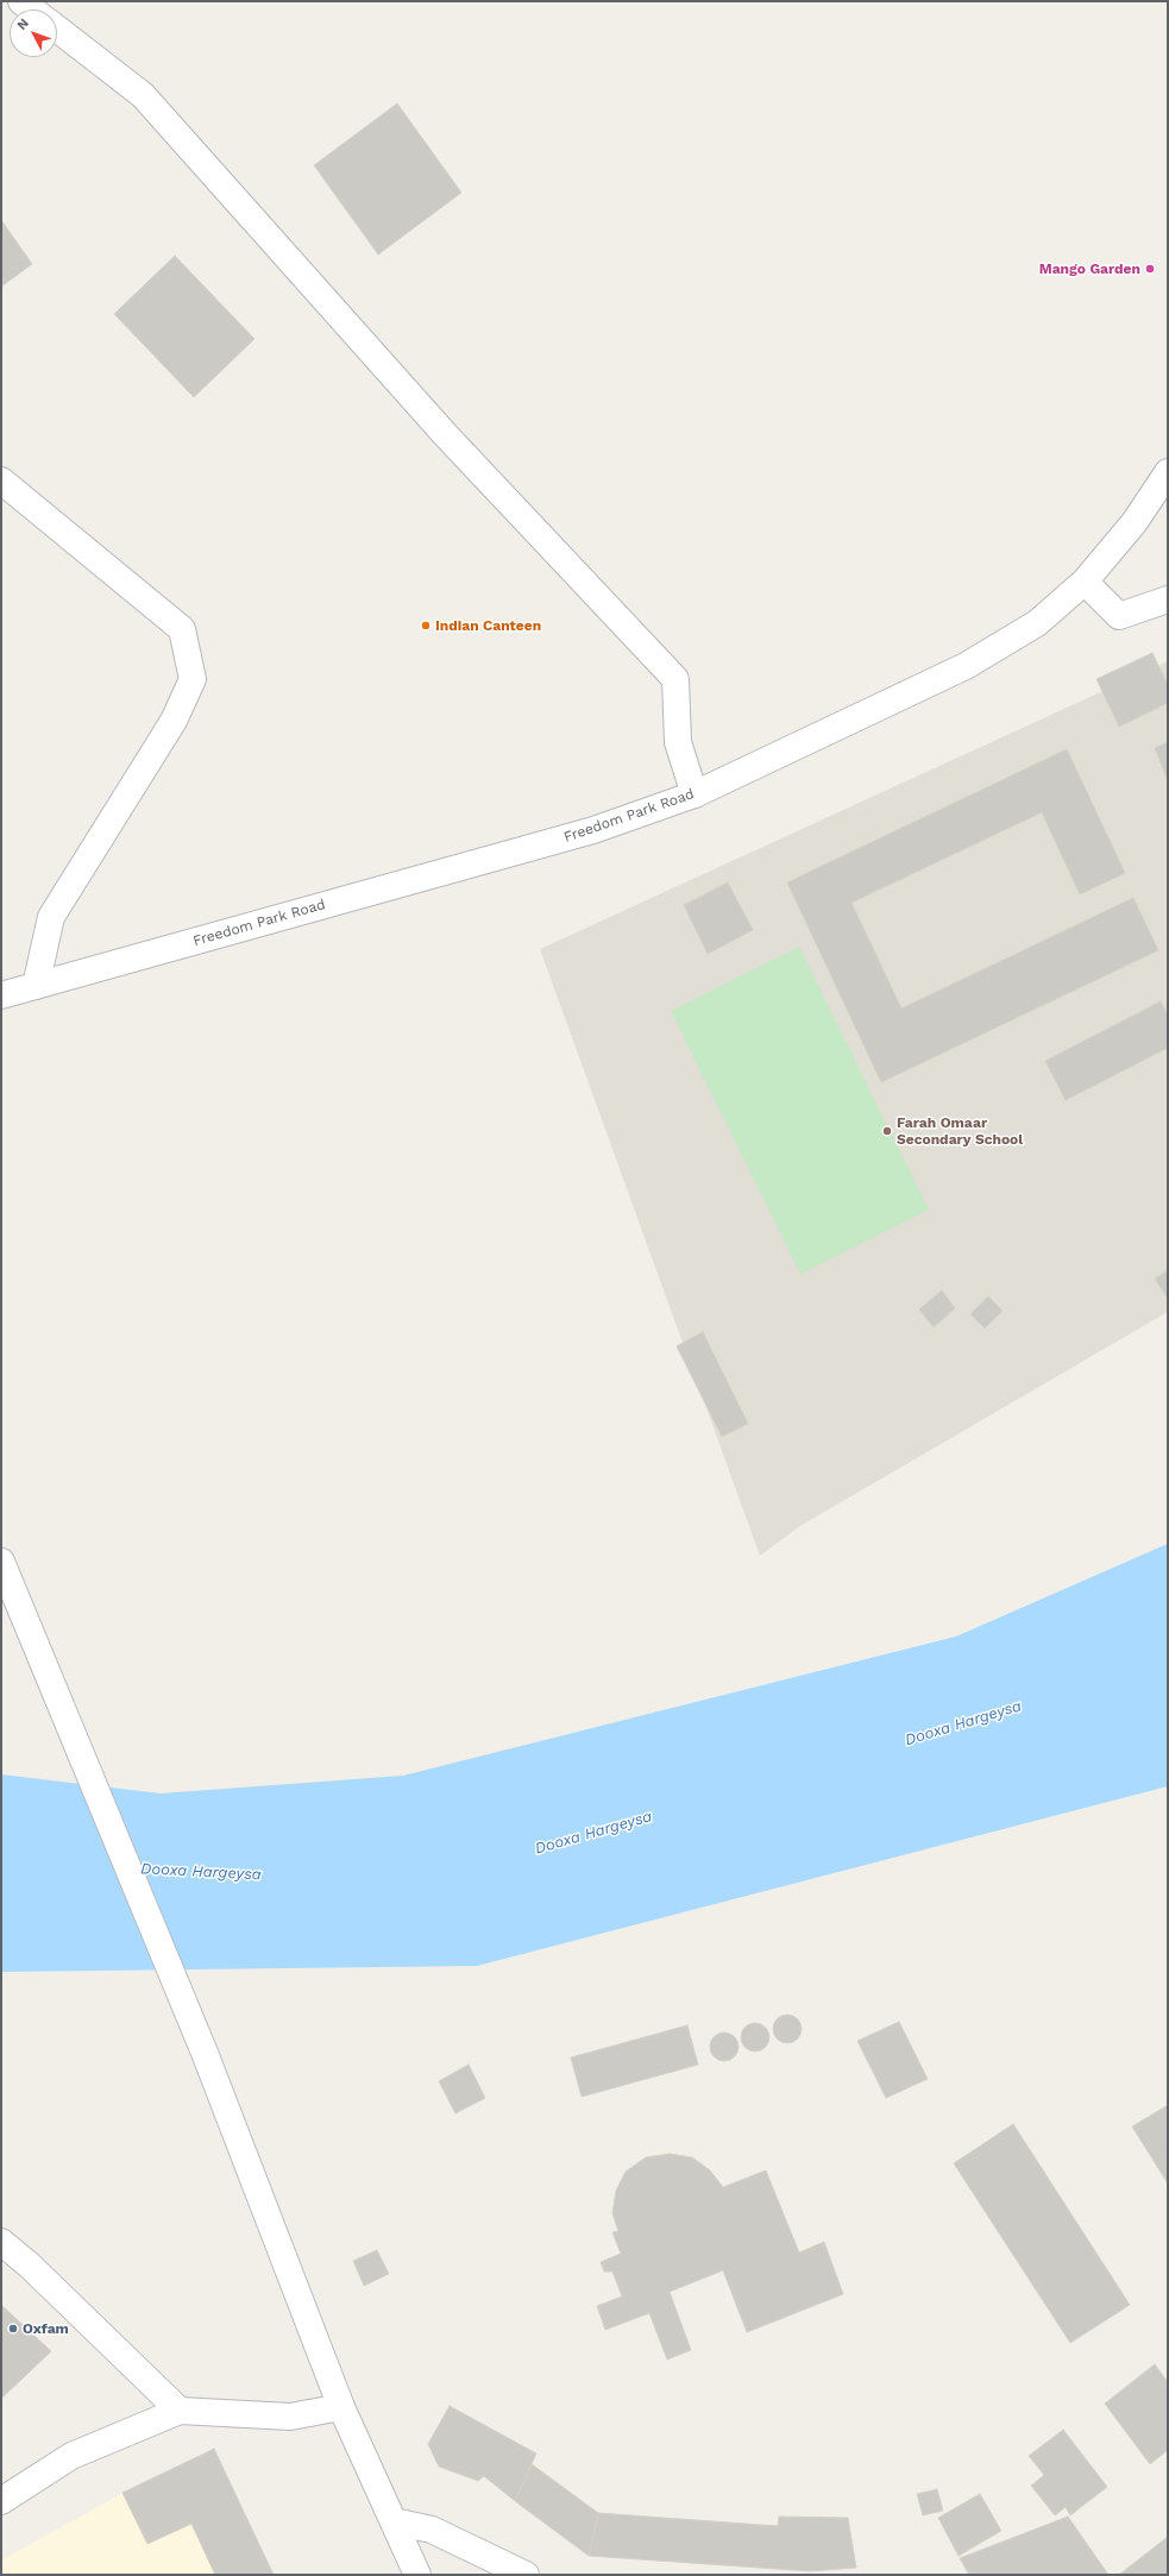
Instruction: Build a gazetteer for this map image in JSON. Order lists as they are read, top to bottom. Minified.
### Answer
{"streets":{"street":["Freedom Park Road"]},"water":["Dooxa Hargeysa"],"places":["Mango Garden","Indian Canteen","Farah Omaar Secondary School","Oxfam"],"north":"top left"}
